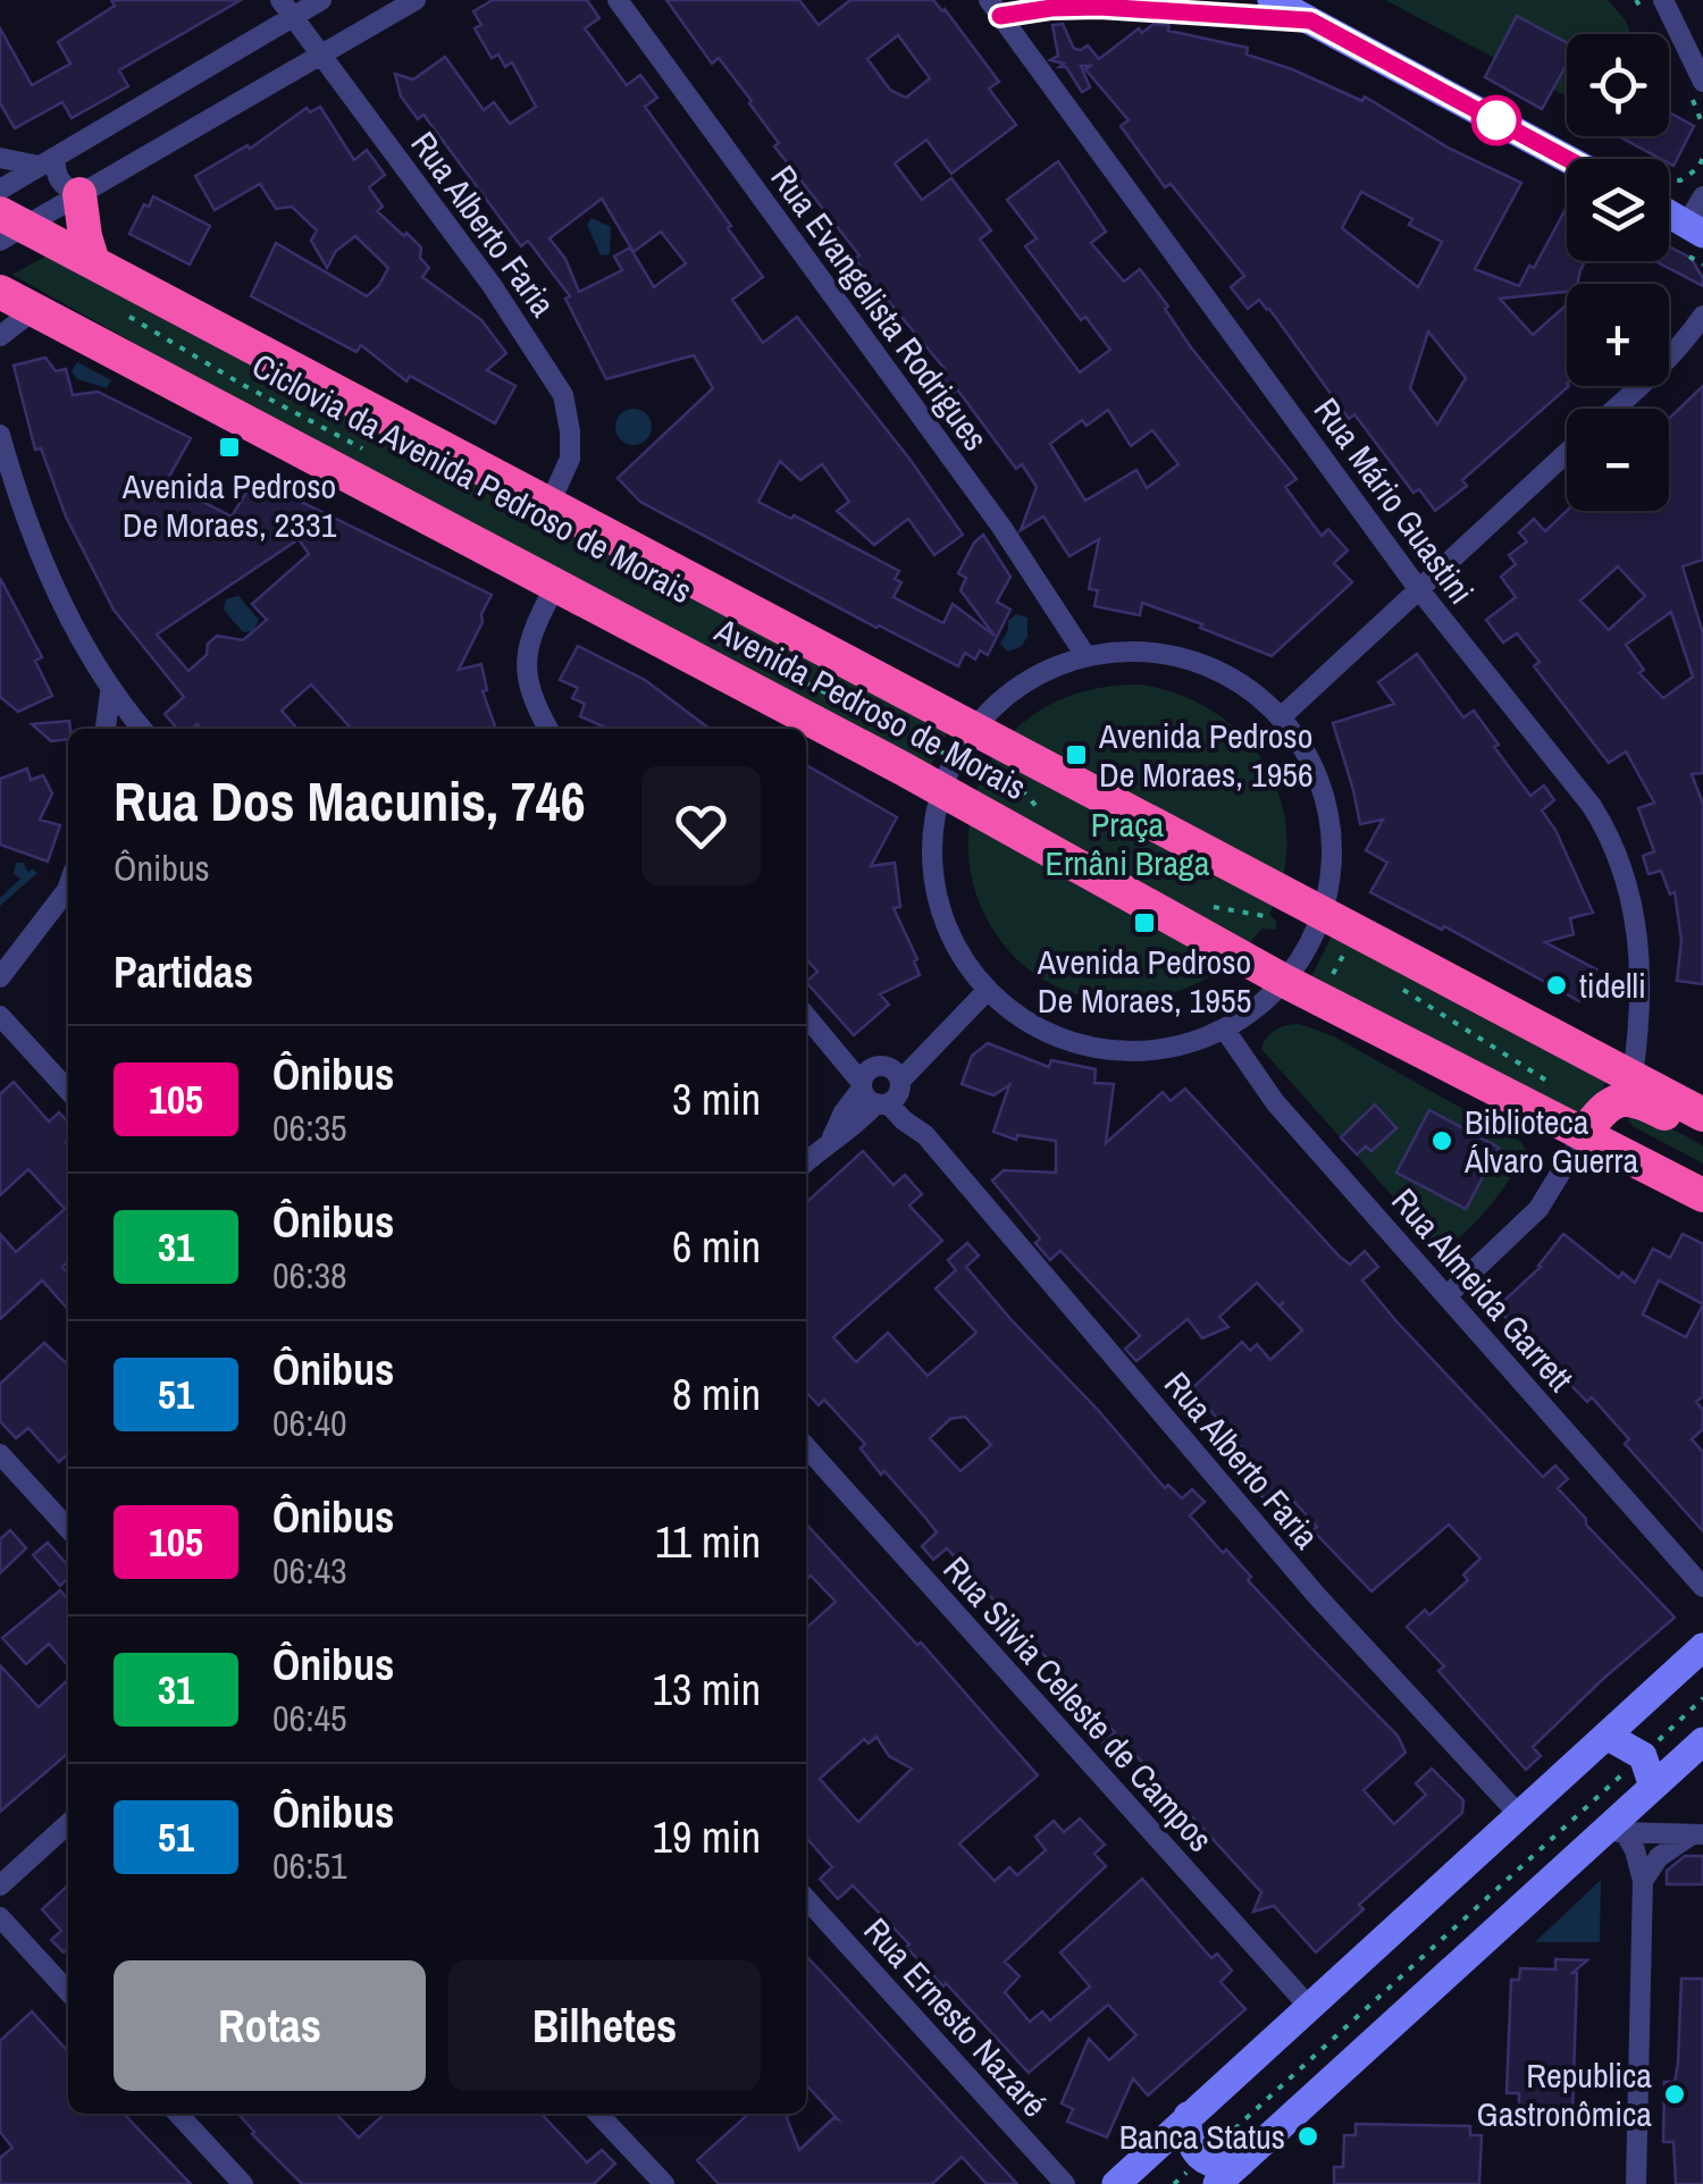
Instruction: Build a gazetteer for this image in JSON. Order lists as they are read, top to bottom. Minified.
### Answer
{"streets":{"highway":["Avenida Pedroso de Morais"],"street":["Rua Alberto Faria","Rua Evangelista Rodrigues","Rua Mário Guastini","Rua Almeida Garrett","Rua Silvia Celeste de Campos","Rua Ernesto Nazaré"],"path":["Ciclovia da Avenida Pedroso de Morais"]},"crossings":[["Rua Alberto Faria","Avenida Pedroso de Morais"],["Rua Mário Guastini","Avenida Pedroso de Morais"]],"parks":["Praça Ernâni Braga"],"places":{"transit":["Avenida Pedroso De Moraes, 2331","Avenida Pedroso De Moraes, 1956","Avenida Pedroso De Moraes, 1955"],"other":["tidelli","Biblioteca Álvaro Guerra","Republica Gastronômica","Banca Status"]},"lines":["bus line 105"],"page":{"map_buttons":["+","−"],"heading":[["Rua Dos Macunis, 746","Ônibus"],"Partidas"],"list":[{"mark":"105","name":"Ônibus","note":"06:35","value":"3 min"},{"mark":"31","name":"Ônibus","note":"06:38","value":"6 min"},{"mark":"51","name":"Ônibus","note":"06:40","value":"8 min"},{"mark":"105","name":"Ônibus","note":"06:43","value":"11 min"},{"mark":"31","name":"Ônibus","note":"06:45","value":"13 min"},{"mark":"51","name":"Ônibus","note":"06:51","value":"19 min"}],"buttons":["Rotas","Bilhetes"]}}
